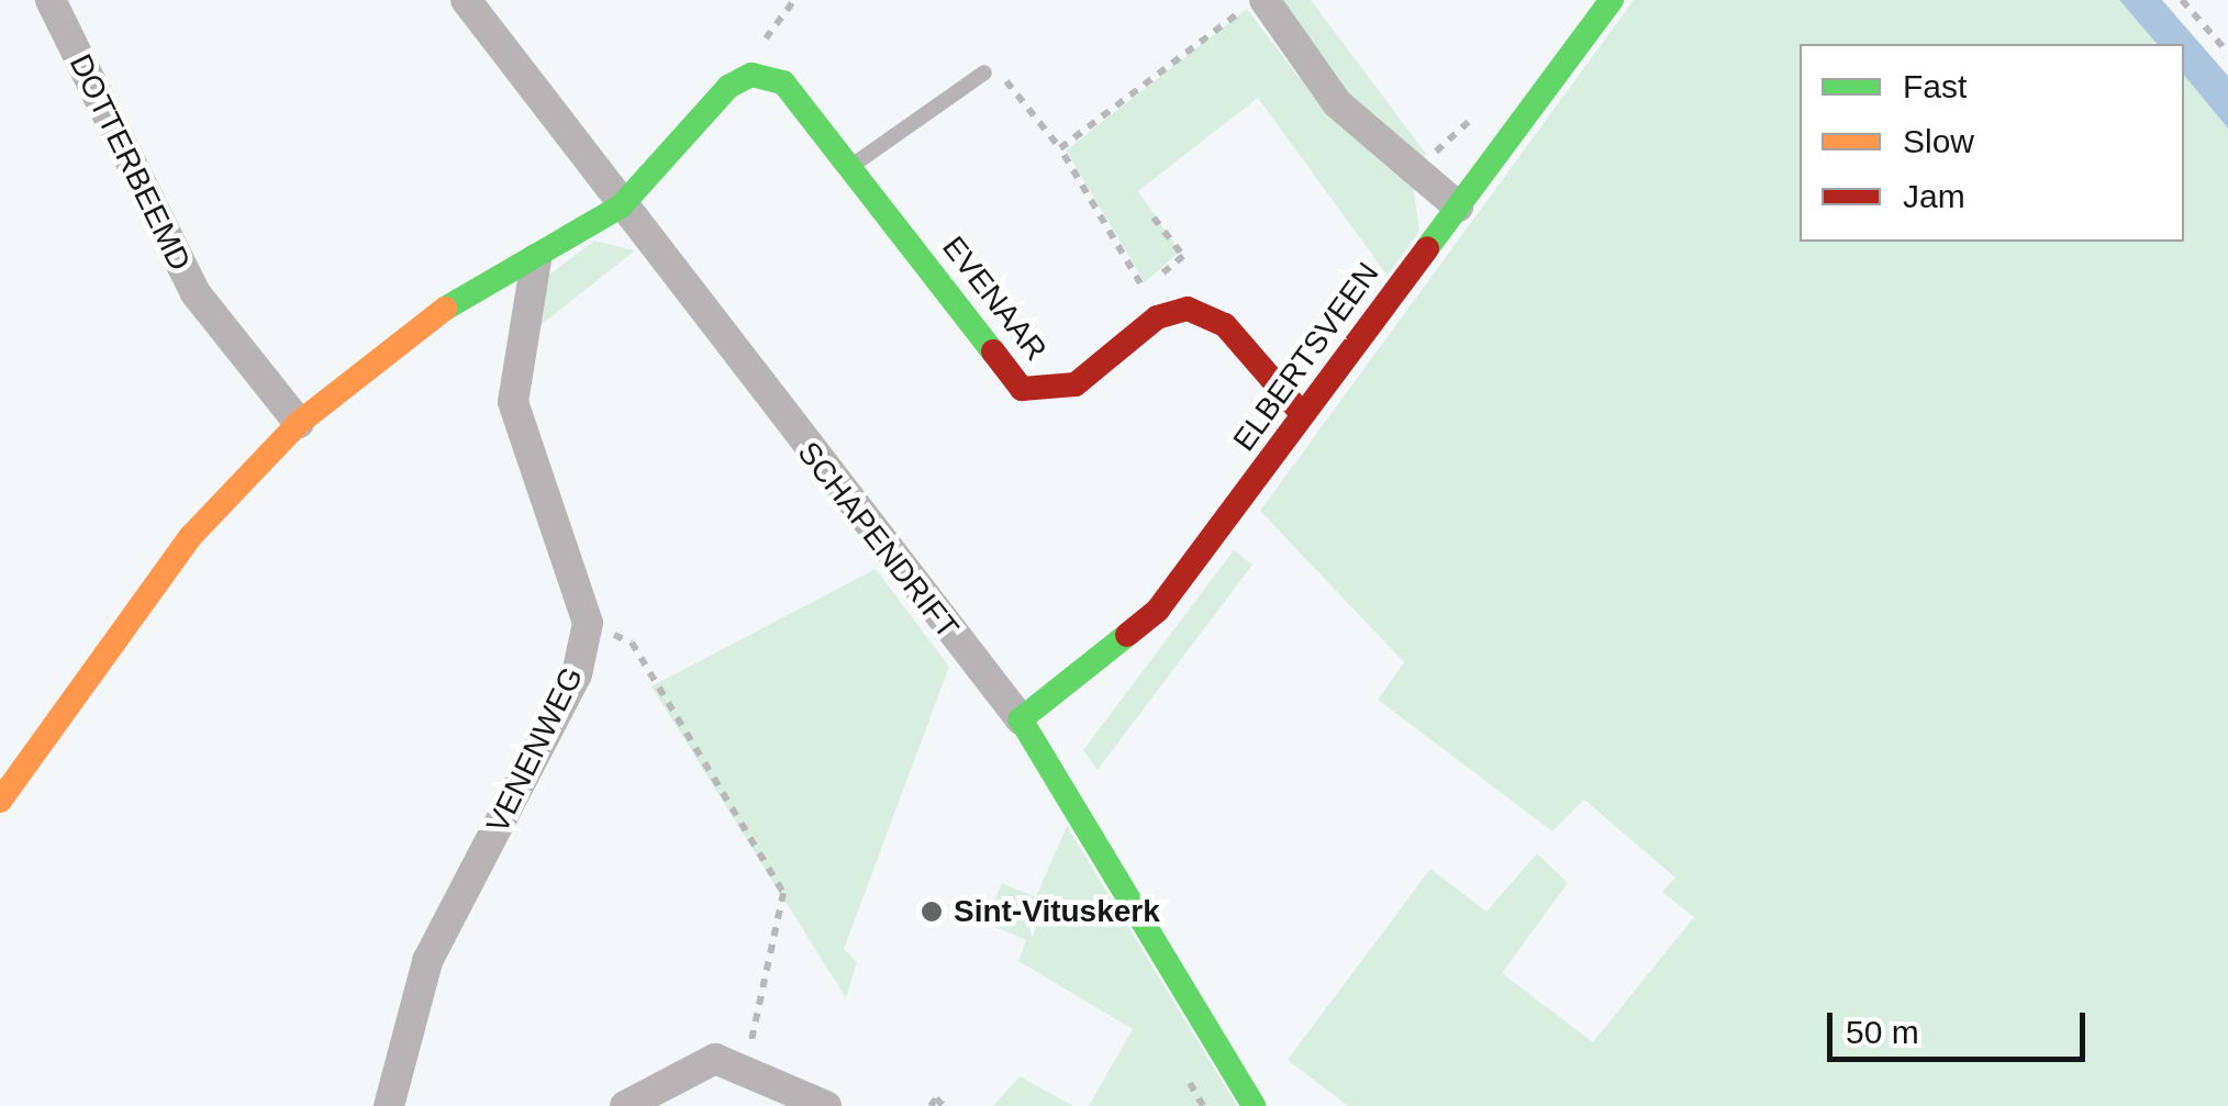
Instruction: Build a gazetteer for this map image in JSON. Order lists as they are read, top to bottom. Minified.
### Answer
{"streets":{"street":["DOTTERBEEMD","EVENAAR","ELBERTSVEEN","SCHAPENDRIFT","VENENWEG"]},"crossings":[["EVENAAR","SCHAPENDRIFT"],["ELBERTSVEEN","SCHAPENDRIFT"]],"places":["Sint-Vituskerk"],"legend":["Fast","Slow","Jam"],"scale_bar":"50 m"}
